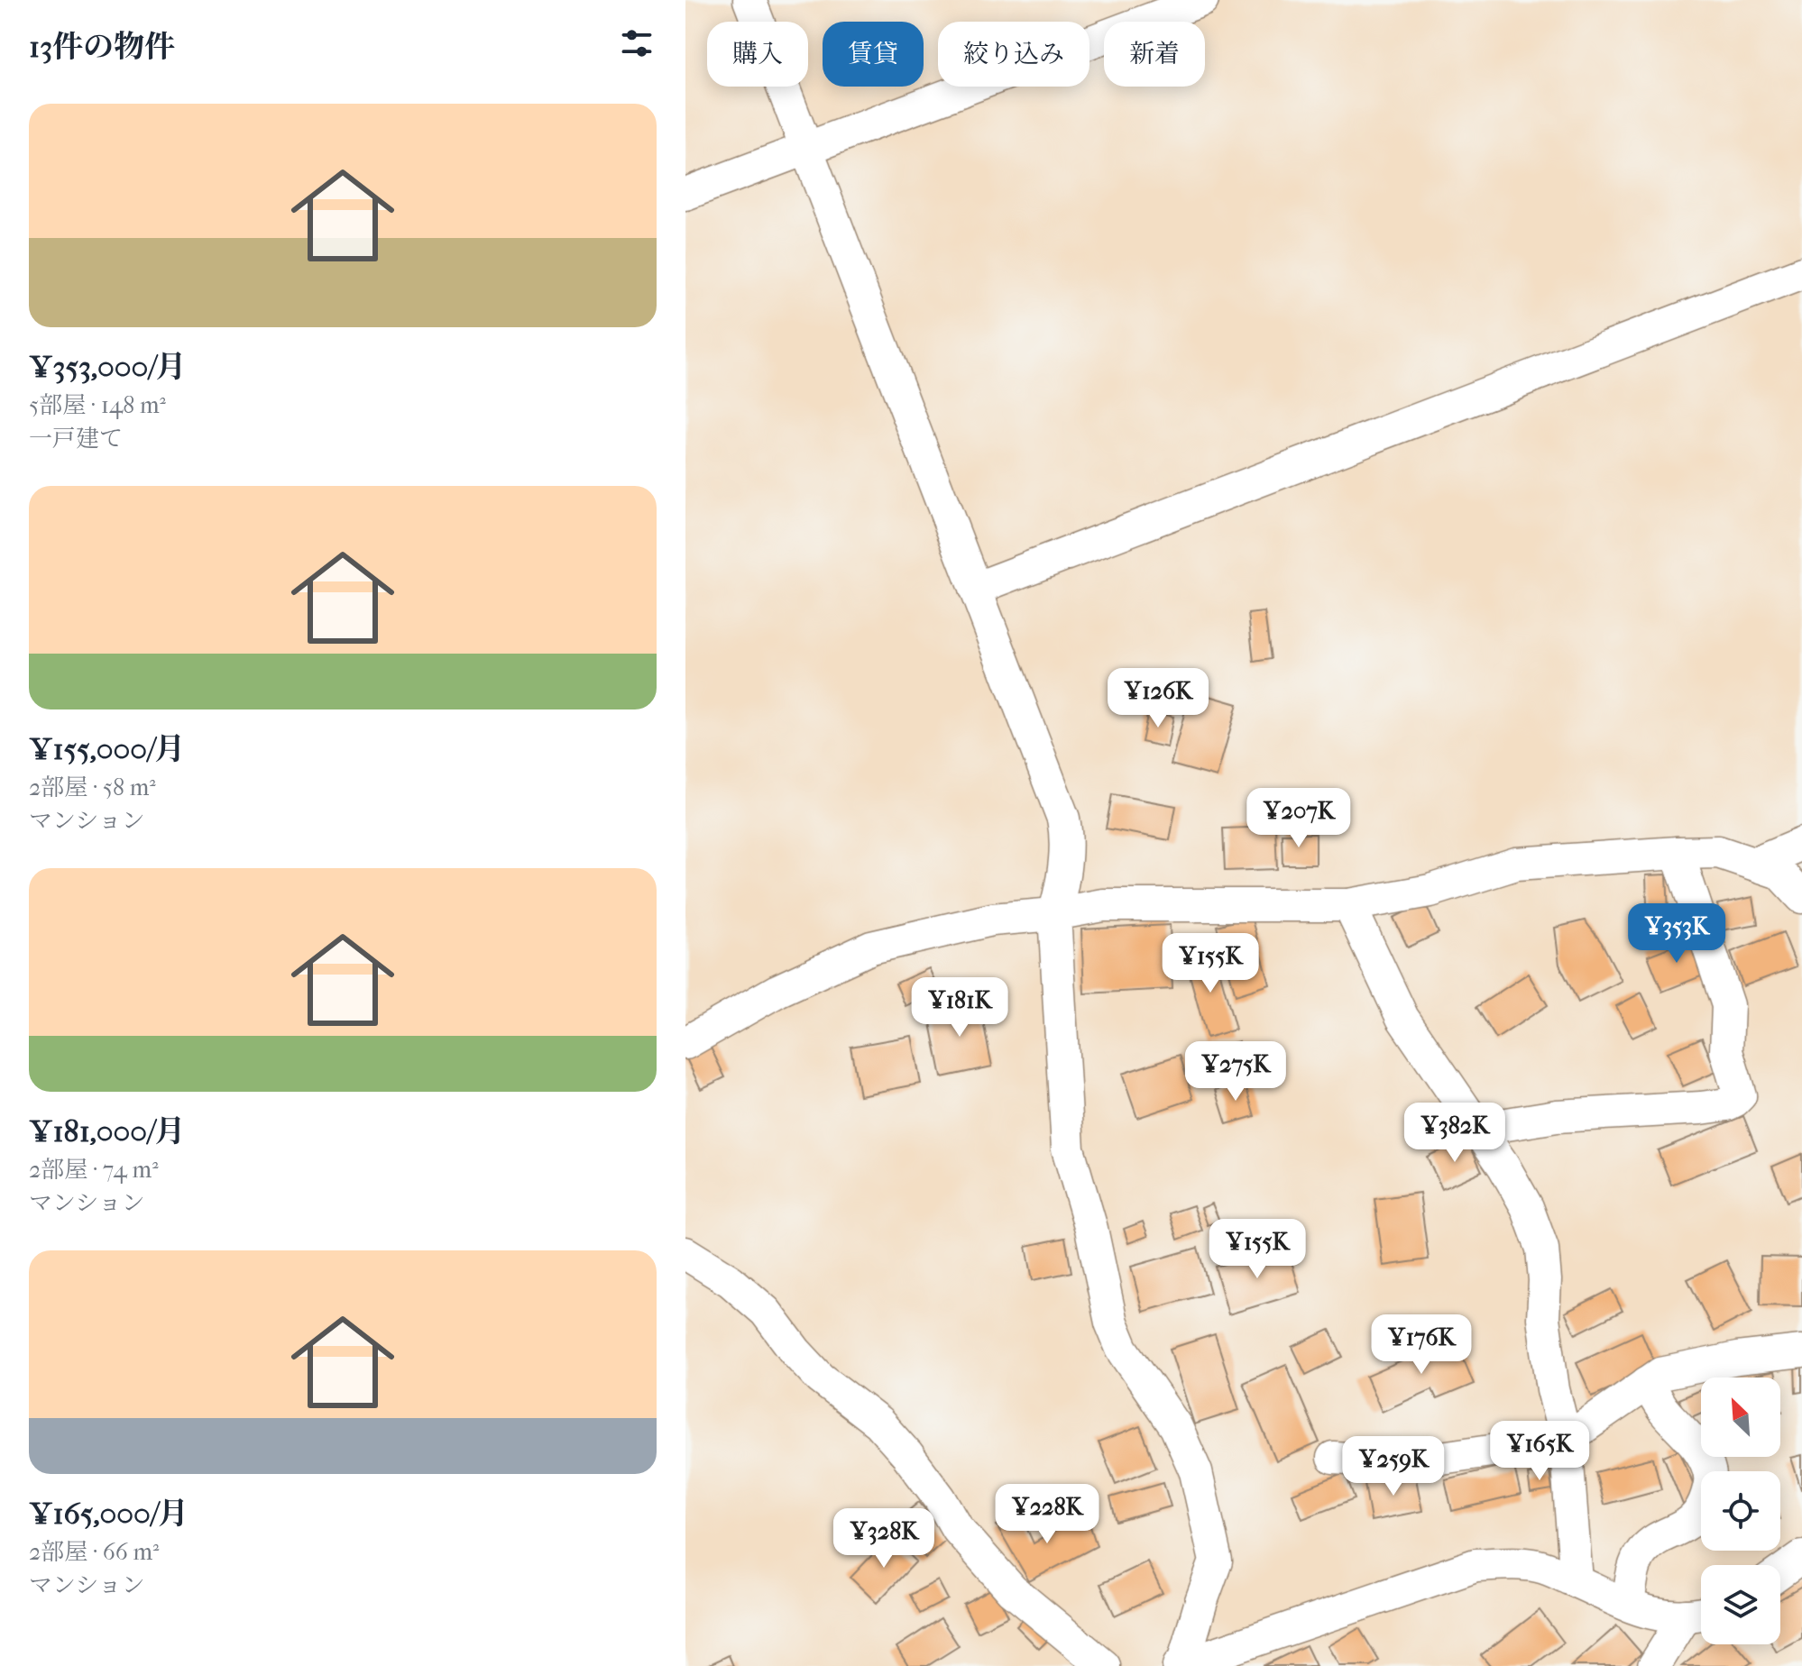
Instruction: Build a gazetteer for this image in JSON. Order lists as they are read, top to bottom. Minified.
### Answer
{"north":"top left","page":{"heading":"13件の物件","chip":["購入","賃貸","絞り込み","新着"],"list":[{"name":"¥353,000/月","note":"5部屋 · 148 m² · 一戸建て"},{"name":"¥155,000/月","note":"2部屋 · 58 m² · マンション"},{"name":"¥181,000/月","note":"2部屋 · 74 m² · マンション"},{"name":"¥165,000/月","note":"2部屋 · 66 m² · マンション"}],"price":["¥126K","¥207K","¥353K","¥155K","¥181K","¥275K","¥382K","¥155K","¥176K","¥165K","¥259K","¥228K","¥328K"]}}
